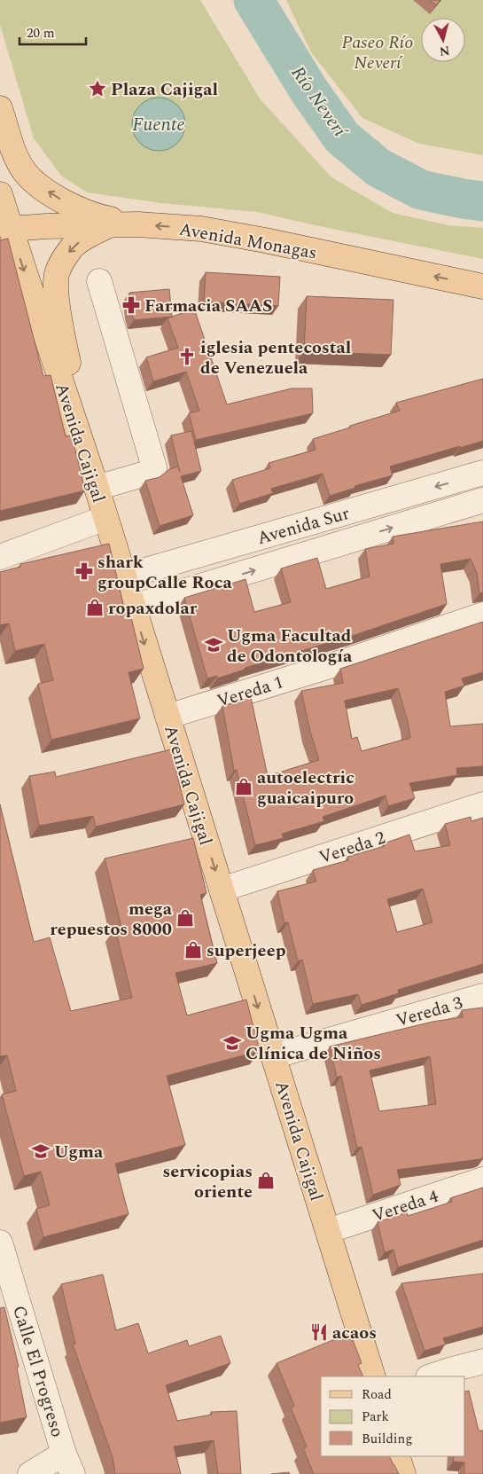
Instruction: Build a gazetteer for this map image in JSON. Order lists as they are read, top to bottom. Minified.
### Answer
{"streets":{"main road":["Avenida Monagas","Avenida Cajigal"],"street":["Avenida Sur","Vereda 1","Vereda 2","Vereda 3","Vereda 4","Calle El Progreso"]},"crossings":[["Avenida Monagas","Avenida Cajigal"],["Avenida Cajigal","Avenida Sur"],["Avenida Cajigal","Vereda 1"],["Avenida Cajigal","Vereda 2"],["Avenida Cajigal","Vereda 3"],["Avenida Cajigal","Vereda 4"]],"one_way":["Avenida Monagas","Avenida Cajigal"],"water":["Río Neverí","Fuente"],"parks":["Paseo Río Neverí"],"places":{"place":["Plaza Cajigal"],"pharmacy":["Farmacia SAAS","shark groupCalle Roca"],"church":["iglesia pentecostal de Venezuela"],"shop":["ropaxdolar","autoelectric guaicaipuro","mega repuestos 8000","superjeep","servicopias oriente"],"school or university":["Ugma Facultad de Odontología","Ugma Ugma Clínica de Niños","Ugma"],"restaurant":["acaos"]},"legend":["Road","Park","Building"],"scale_bar":"20 m","north":"bottom"}
